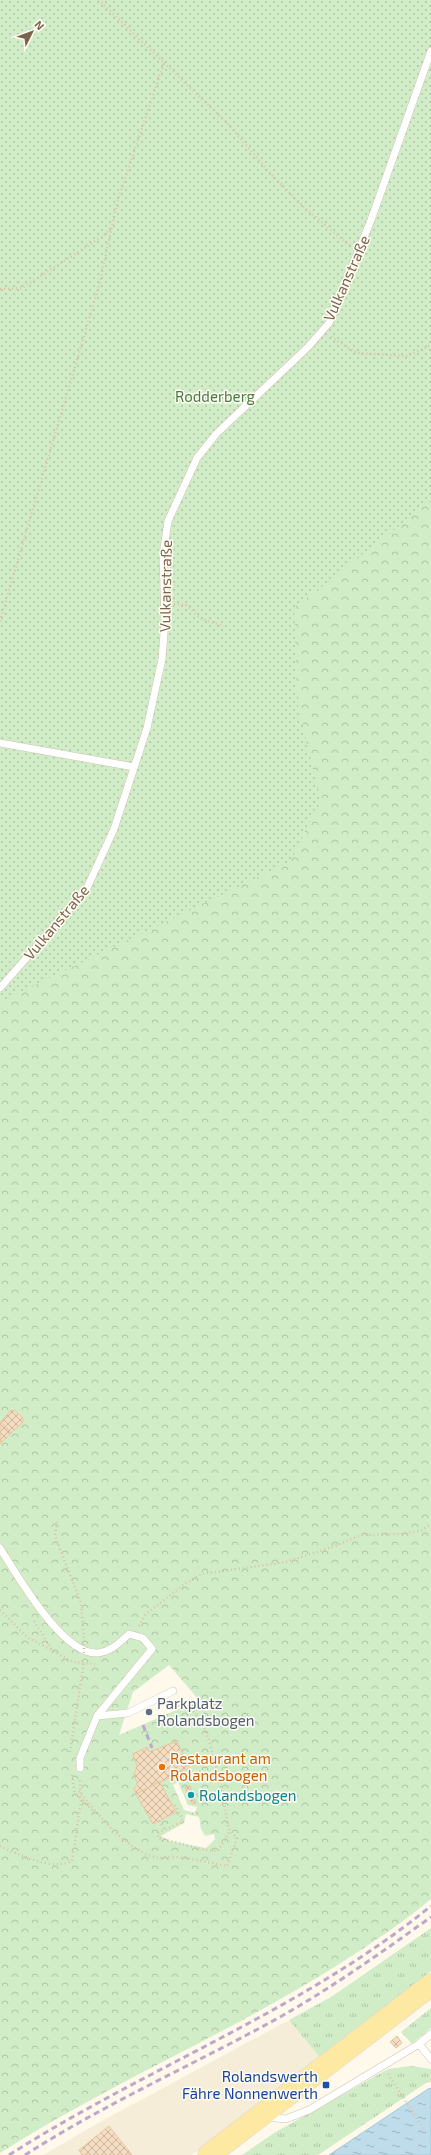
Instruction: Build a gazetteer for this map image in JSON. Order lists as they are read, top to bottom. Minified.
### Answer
{"streets":{"lane":["Vulkanstraße"]},"parks":["Rodderberg"],"places":{"other":["Parkplatz Rolandsbogen","Restaurant am Rolandsbogen","Rolandsbogen"],"transit":["Rolandswerth Fähre Nonnenwerth"]},"north":"top right"}
